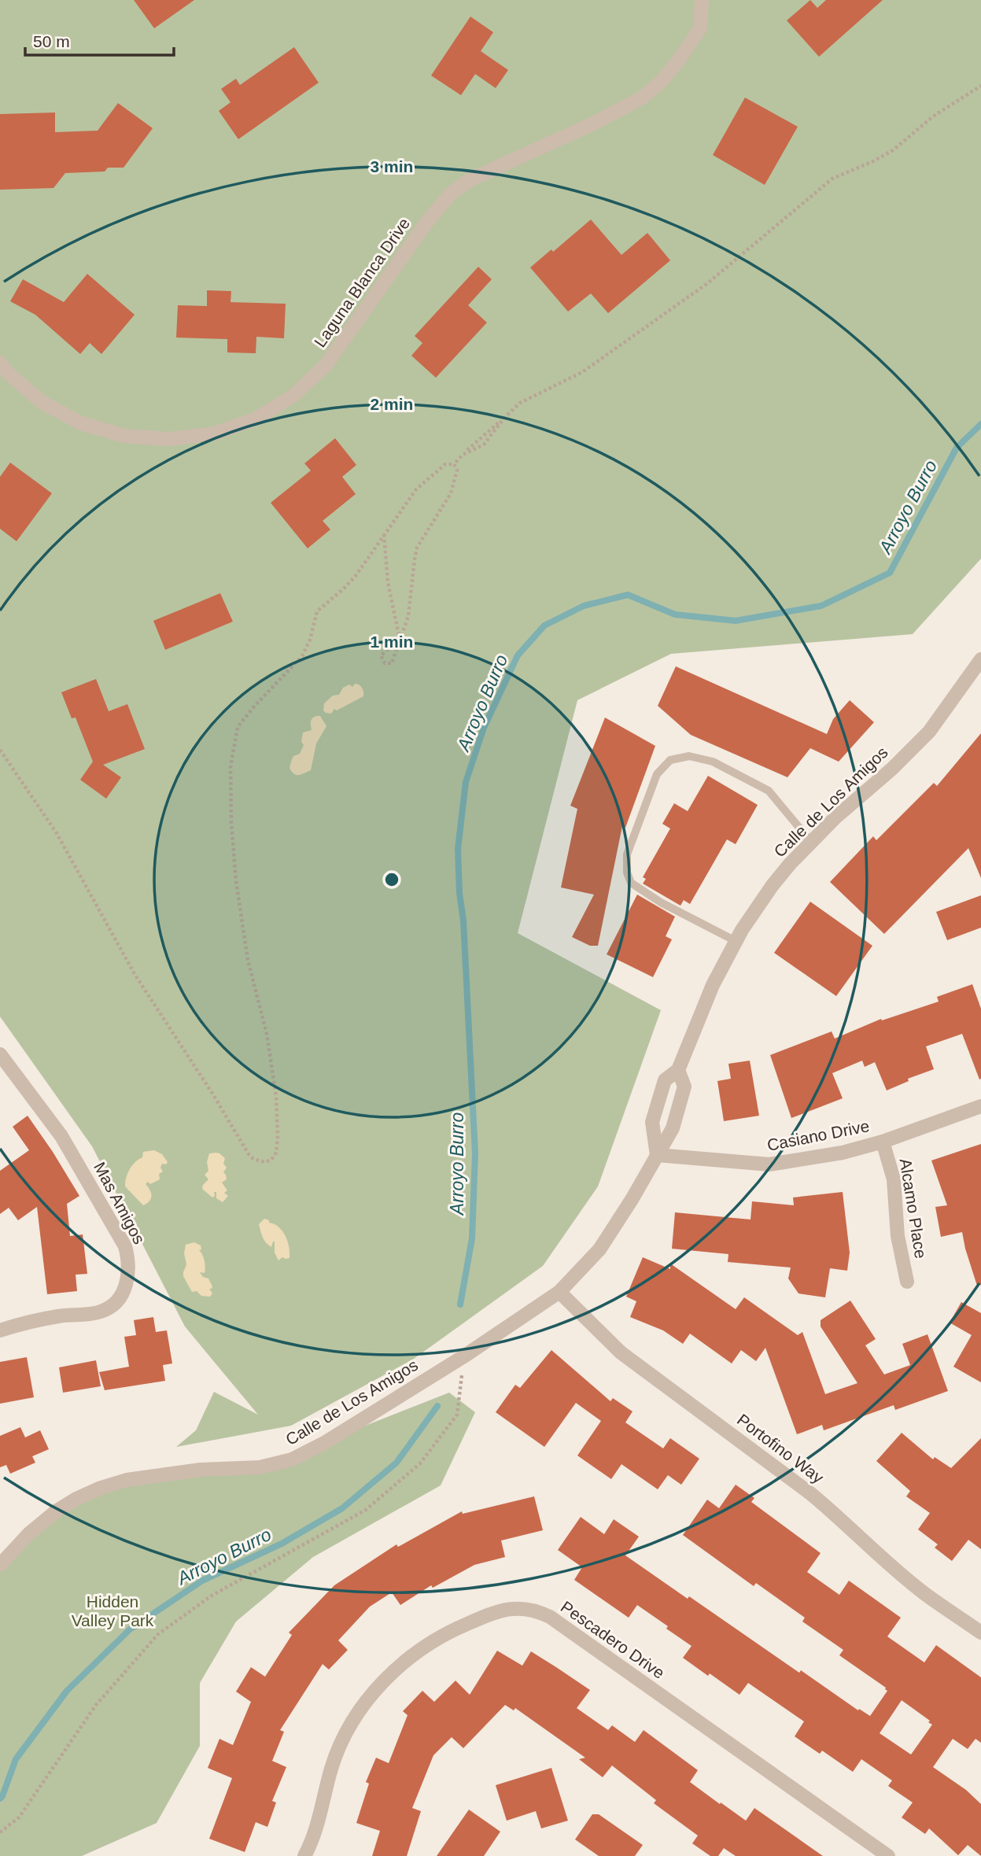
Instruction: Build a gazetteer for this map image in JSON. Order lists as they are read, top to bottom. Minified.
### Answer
{"streets":{"street":["Laguna Blanca Drive","Calle de Los Amigos","Casiano Drive","Mas Amigos","Alcamo Place","Portofino Way","Pescadero Drive"]},"crossings":[["Calle de Los Amigos","Casiano Drive"],["Calle de Los Amigos","Portofino Way"],["Casiano Drive","Alcamo Place"]],"water":["Arroyo Burro"],"parks":["Hidden Valley Park"],"scale_bar":"50 m","rings":["3 min","2 min","1 min"]}
